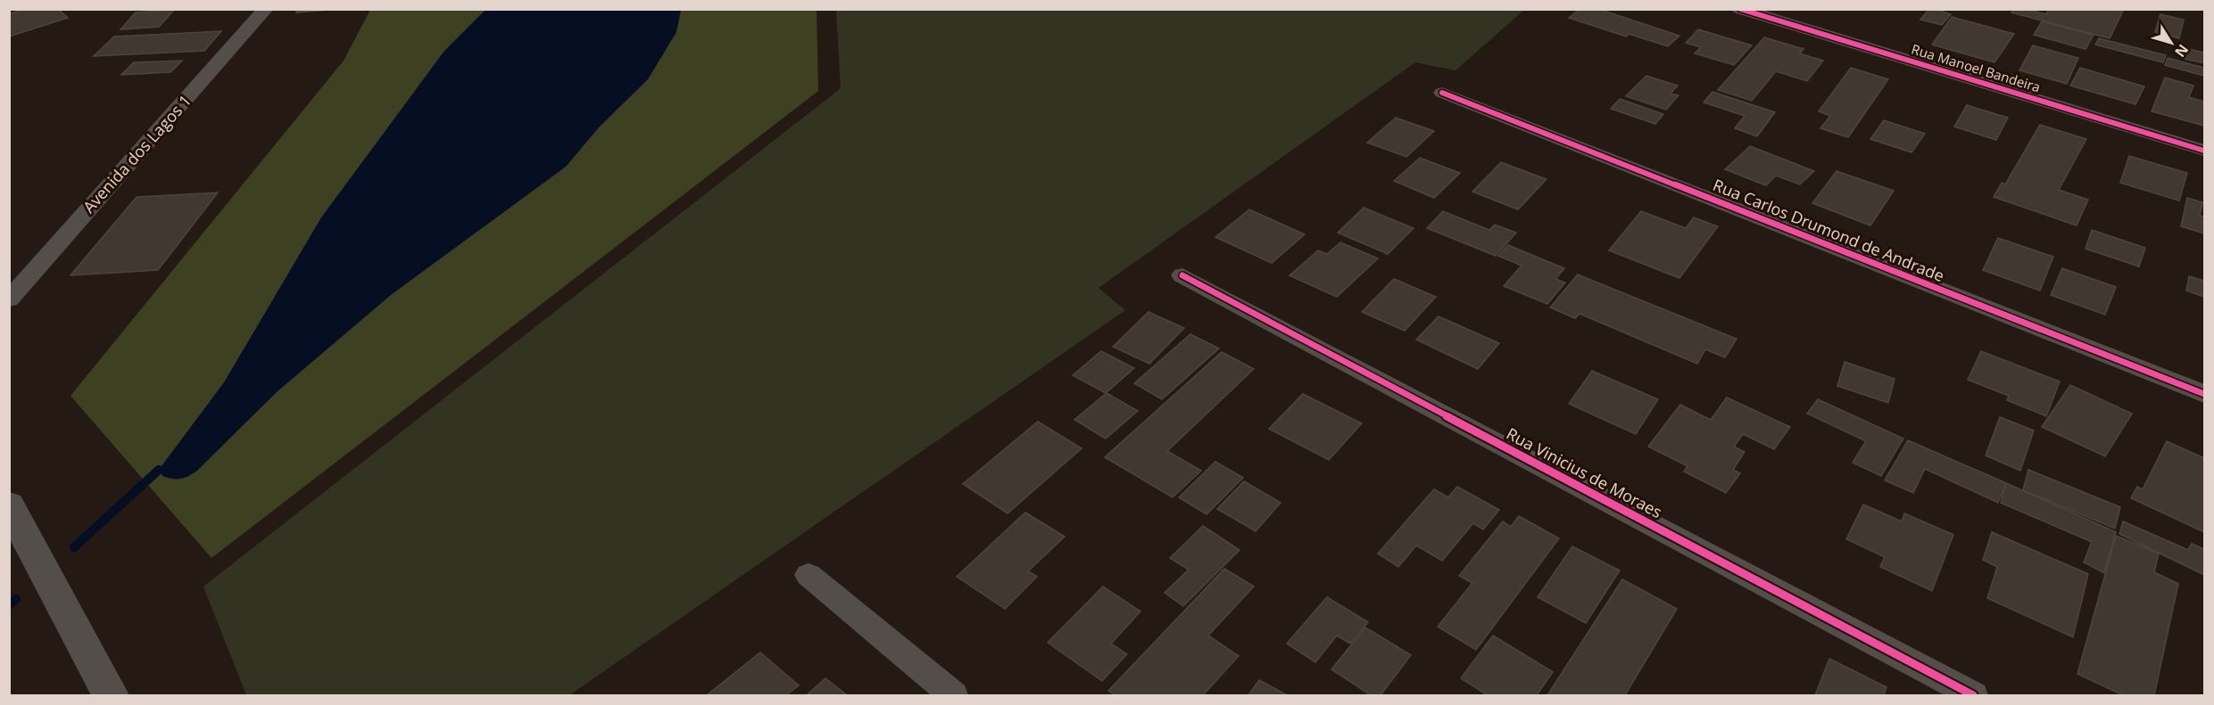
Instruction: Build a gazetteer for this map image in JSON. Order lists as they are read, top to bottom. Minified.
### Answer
{"streets":{"street":["Rua Manoel Bandeira","Avenida dos Lagos 1","Rua Carlos Drumond de Andrade","Rua Vinicius de Moraes"]},"north":"bottom right"}
